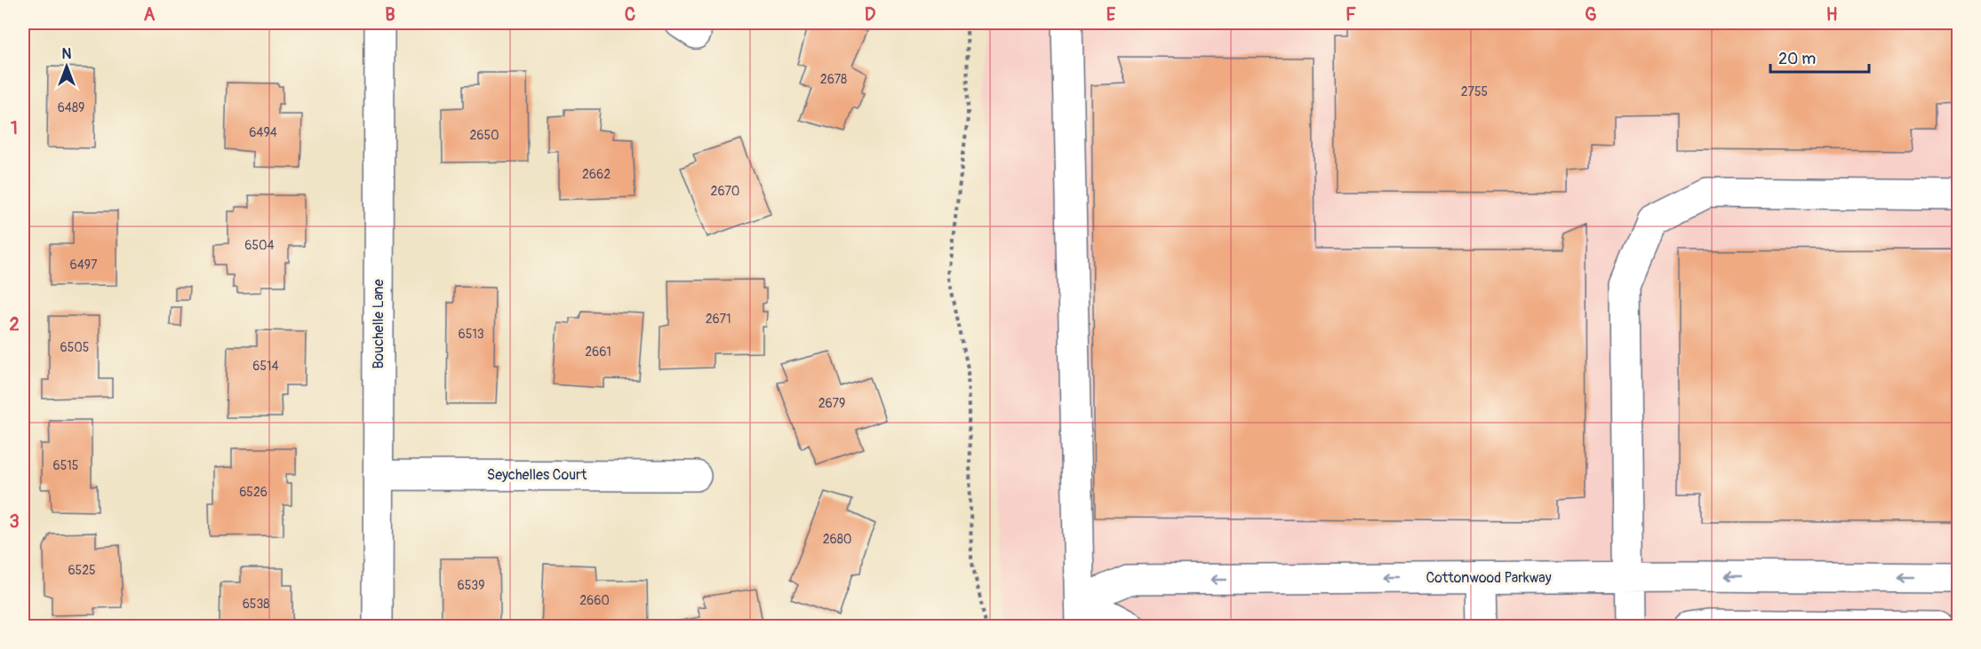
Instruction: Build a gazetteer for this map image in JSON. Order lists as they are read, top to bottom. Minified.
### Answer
{"streets":{"street":["Bouchelle Lane","Seychelles Court","Cottonwood Parkway"]},"crossings":[["Bouchelle Lane","Seychelles Court"]],"house_numbers":["2678","2755","6489","6494","2650","2662","2670","6504","6497","2671","6513","6505","2661","6514","2679","6515","6526","2680","6525","6539","2660","6538"],"scale_bar":"20 m","north":"top","grid":{"columns":["A","B","C","D","E","F","G","H"],"rows":["1","2","3"]}}
